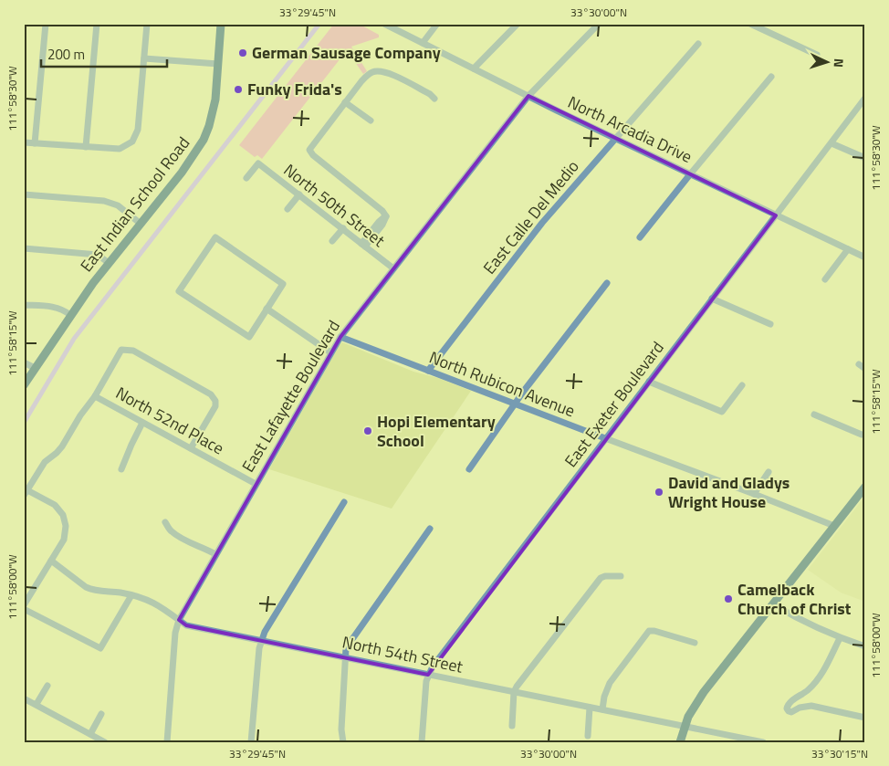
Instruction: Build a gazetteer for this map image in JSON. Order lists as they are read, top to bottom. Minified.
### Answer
{"streets":{"main road":["East Indian School Road"],"street":["North Arcadia Drive","North 50th Street","East Calle Del Medio","North Rubicon Avenue","East Lafayette Boulevard","East Exeter Boulevard","North 52nd Place","North 54th Street"]},"crossings":[["North Arcadia Drive","East Calle Del Medio"],["North Arcadia Drive","East Lafayette Boulevard"],["North Arcadia Drive","East Exeter Boulevard"],["North 50th Street","East Lafayette Boulevard"],["East Calle Del Medio","North Rubicon Avenue"],["North Rubicon Avenue","East Lafayette Boulevard"],["North Rubicon Avenue","East Exeter Boulevard"],["East Lafayette Boulevard","North 52nd Place"],["East Lafayette Boulevard","North 54th Street"],["East Exeter Boulevard","North 54th Street"]],"places":["German Sausage Company","Funky Frida's","Hopi Elementary School","David and Gladys Wright House","Camelback Church of Christ"],"scale_bar":"200 m","north":"right","coordinates":["33°29'45\"N","33°30'00\"N","111°58'30\"W","111°58'15\"W","111°58'00\"W","33°30'15\"N"]}
